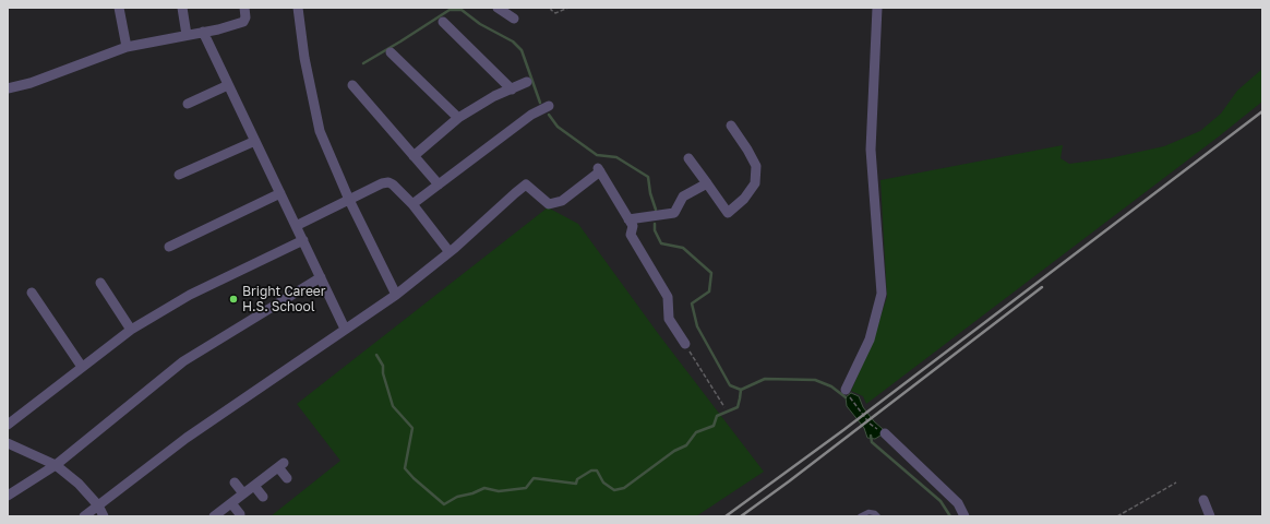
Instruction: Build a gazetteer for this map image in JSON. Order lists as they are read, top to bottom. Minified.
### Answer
{"places":["Bright Career H.S. School"]}
